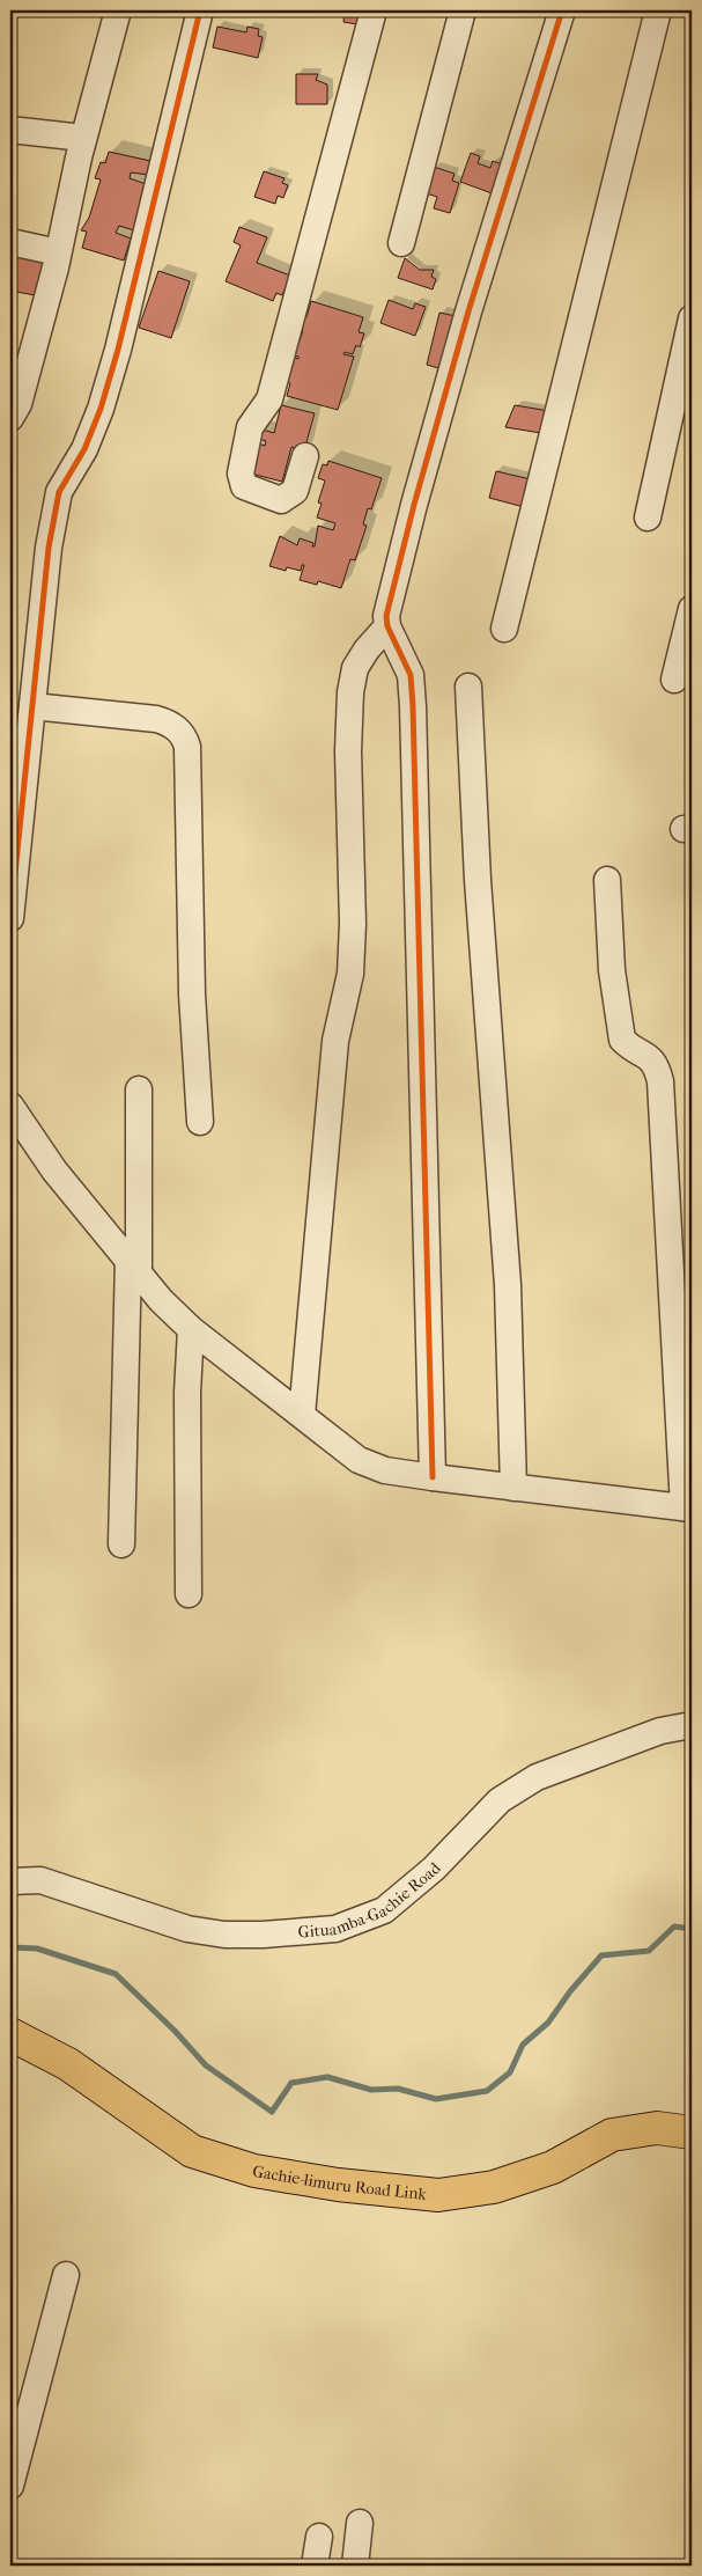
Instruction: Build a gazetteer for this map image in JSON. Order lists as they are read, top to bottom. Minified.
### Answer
{"streets":{"main road":["Gachie-limuru Road Link"],"street":["Gituamba-Gachie Road"]}}
